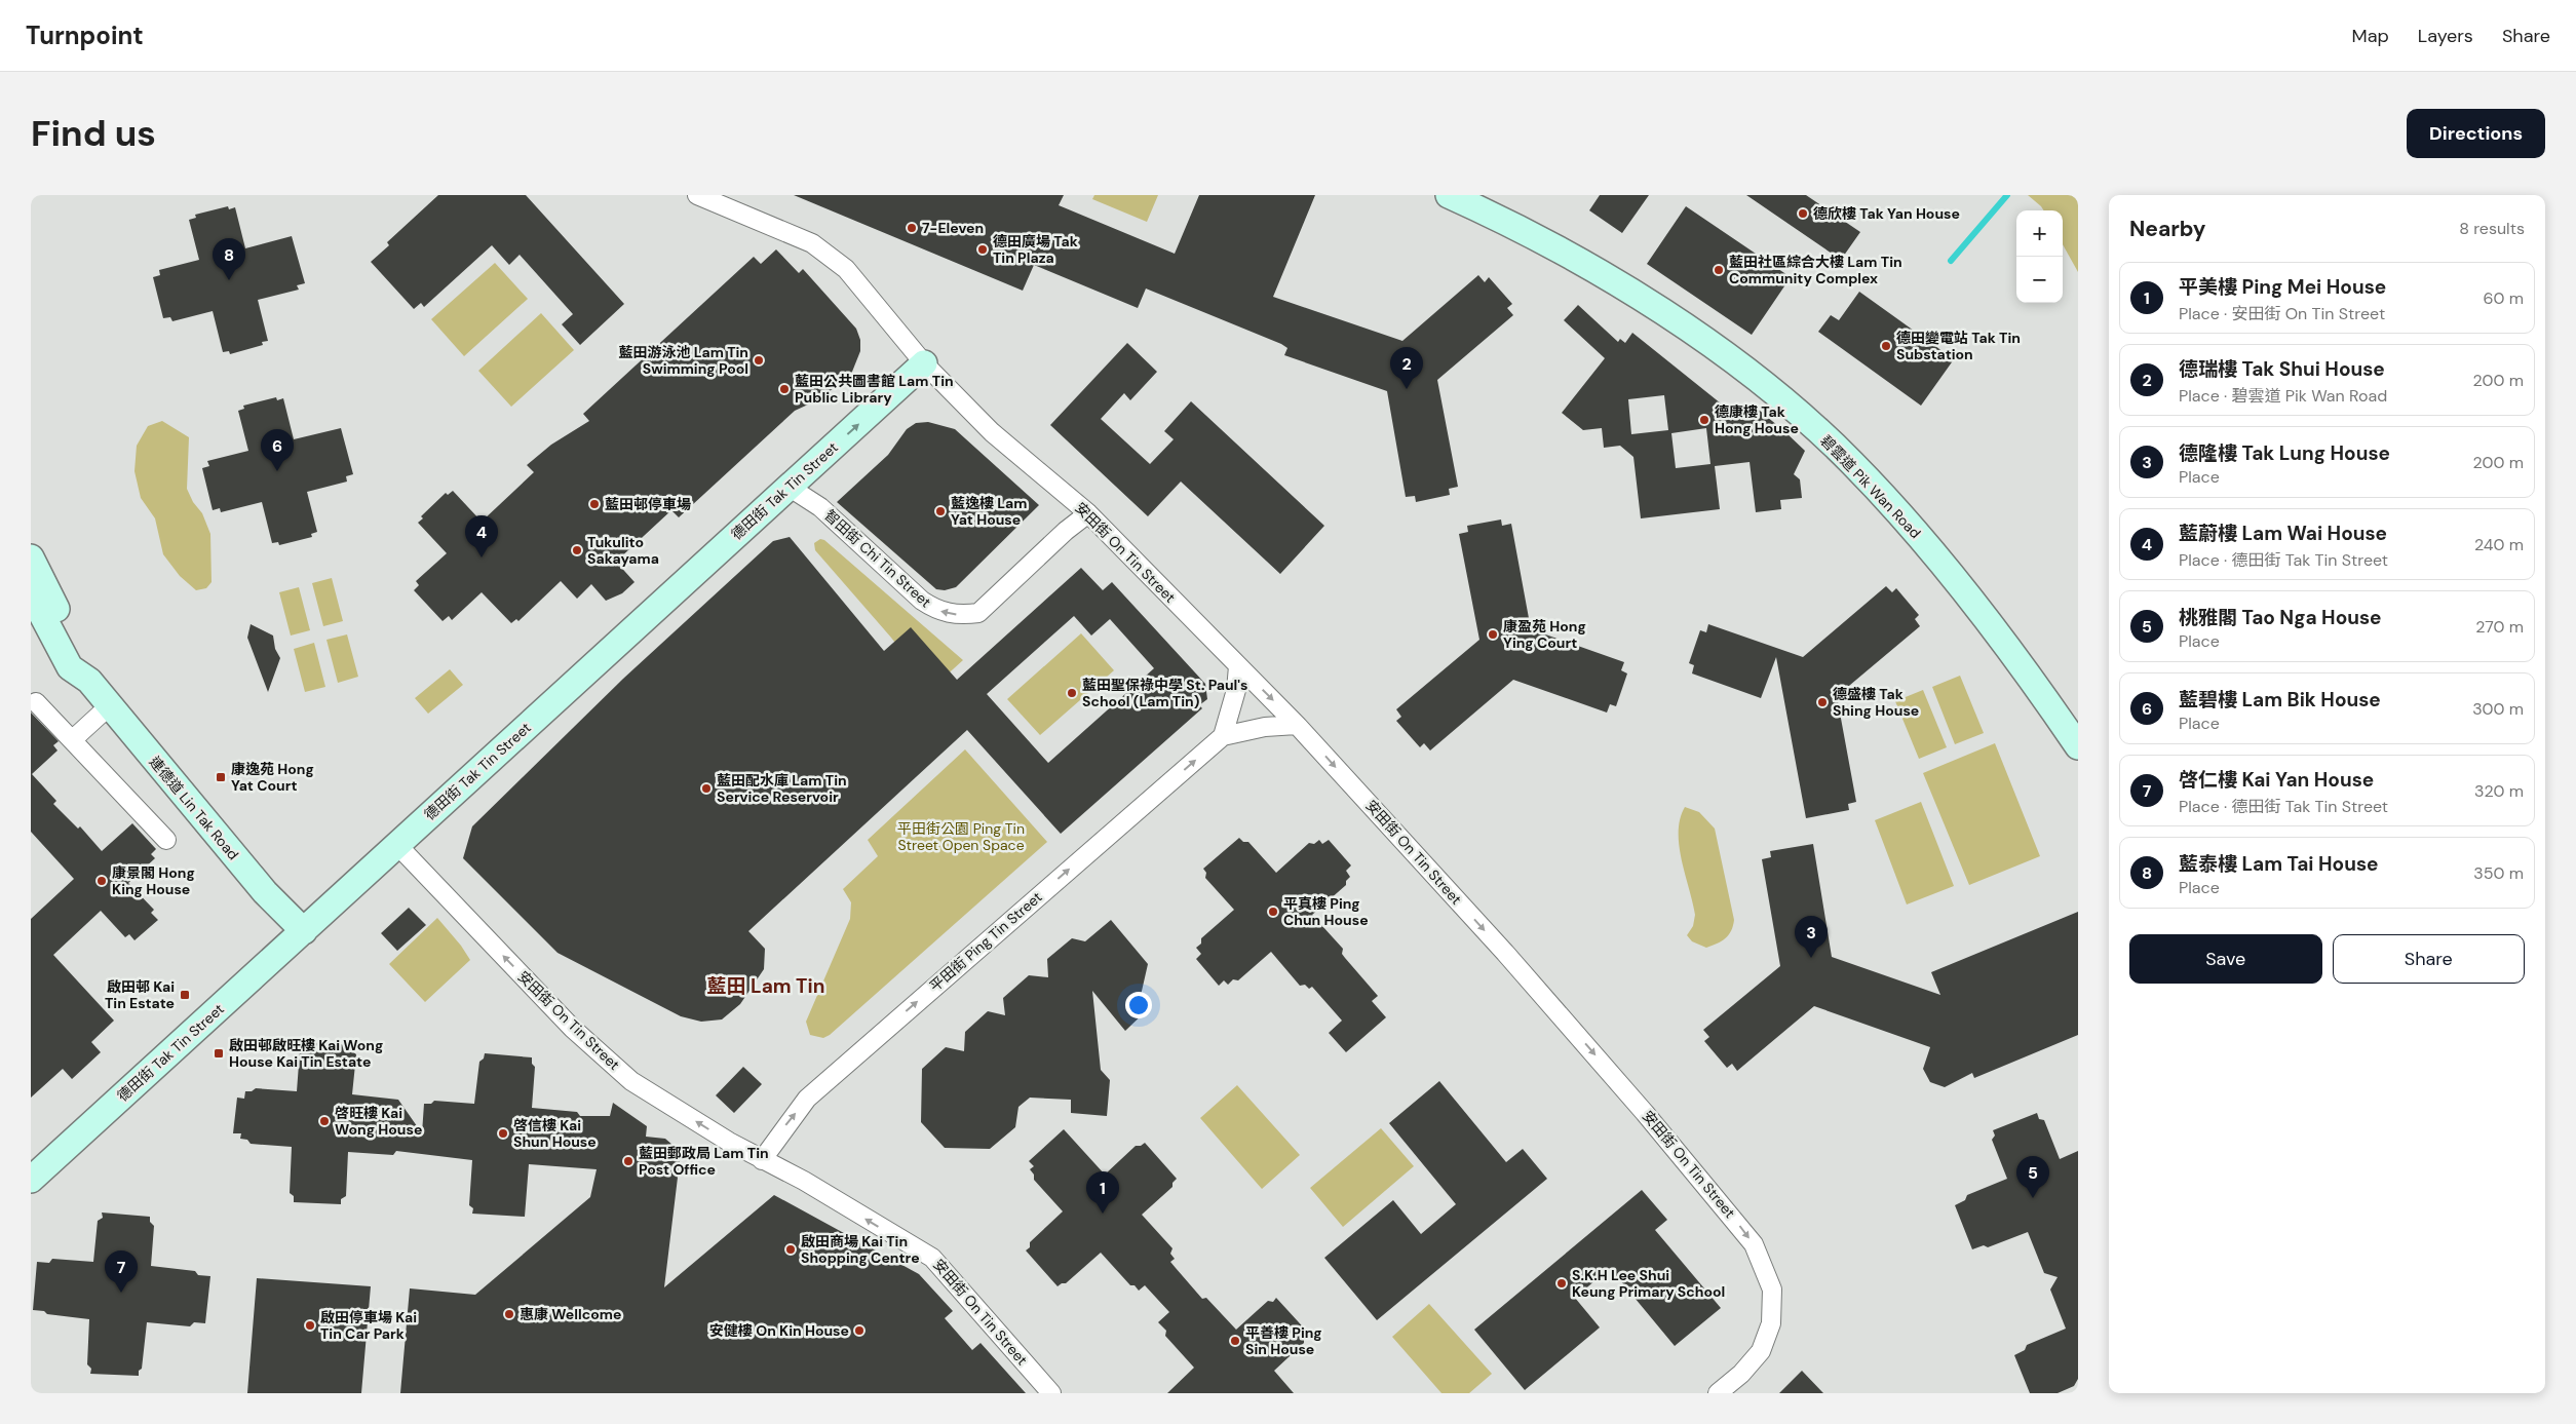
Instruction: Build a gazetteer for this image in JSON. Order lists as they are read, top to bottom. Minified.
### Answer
{"streets":{"street":["碧雲道 Pik Wan Road","德田街 Tak Tin Street","安田街 On Tin Street","智田街 Chi Tin Street","連德道 Lin Tak Road","平田街 Ping Tin Street"]},"crossings":[["德田街 Tak Tin Street","安田街 On Tin Street"],["德田街 Tak Tin Street","智田街 Chi Tin Street"],["德田街 Tak Tin Street","連德道 Lin Tak Road"],["安田街 On Tin Street","智田街 Chi Tin Street"],["安田街 On Tin Street","平田街 Ping Tin Street"]],"one_way":["平田街 Ping Tin Street"],"districts":["藍田 Lam Tin"],"parks":["平田街公園 Ping Tin Street Open Space"],"places":{"other":["德欣樓 Tak Yan House","7-Eleven","德田廣場 Tak Tin Plaza","藍田社區綜合大樓 Lam Tin Community Complex","德田變電站 Tak Tin Substation","藍田游泳池 Lam Tin Swimming Pool","藍田公共圖書館 Lam Tin Public Library","德康樓 Tak Hong House","藍田邨停車場","藍逸樓 Lam Yat House","Tukulito Sakayama","康盈苑 Hong Ying Court","藍田聖保祿中學 St. Paul's School (Lam Tin)","德盛樓 Tak Shing House","藍田配水庫 Lam Tin Service Reservoir","康景閣 Hong King House","平真樓 Ping Chun House","啓旺樓 Kai Wong House","啓信樓 Kai Shun House","藍田郵政局 Lam Tin Post Office","啟田商場 Kai Tin Shopping Centre","S.K.H Lee Shui Keung Primary School","惠康 Wellcome","啟田停車場 Kai Tin Car Park","安健樓 On Kin House","平善樓 Ping Sin House"],"transit":["康逸苑 Hong Yat Court","啟田邨 Kai Tin Estate","啟田邨啟旺樓 Kai Wong House Kai Tin Estate"]},"page":{"header":"Turnpoint","nav":["Map","Layers","Share"],"buttons":["Directions",["Save","Share"]],"title":"Find us","heading":["Nearby","8 results"],"map_buttons":["+","−"],"pins":["8","2","6","4","3","5","1","7"],"list":[{"mark":"1","name":"平美樓 Ping Mei House","note":"Place · 安田街 On Tin Street","value":"60 m"},{"mark":"2","name":"德瑞樓 Tak Shui House","note":"Place · 碧雲道 Pik Wan Road","value":"200 m"},{"mark":"3","name":"德隆樓 Tak Lung House","note":"Place","value":"200 m"},{"mark":"4","name":"藍蔚樓 Lam Wai House","note":"Place · 德田街 Tak Tin Street","value":"240 m"},{"mark":"5","name":"桃雅閣 Tao Nga House","note":"Place","value":"270 m"},{"mark":"6","name":"藍碧樓 Lam Bik House","note":"Place","value":"300 m"},{"mark":"7","name":"啓仁樓 Kai Yan House","note":"Place · 德田街 Tak Tin Street","value":"320 m"},{"mark":"8","name":"藍泰樓 Lam Tai House","note":"Place","value":"350 m"}]}}
